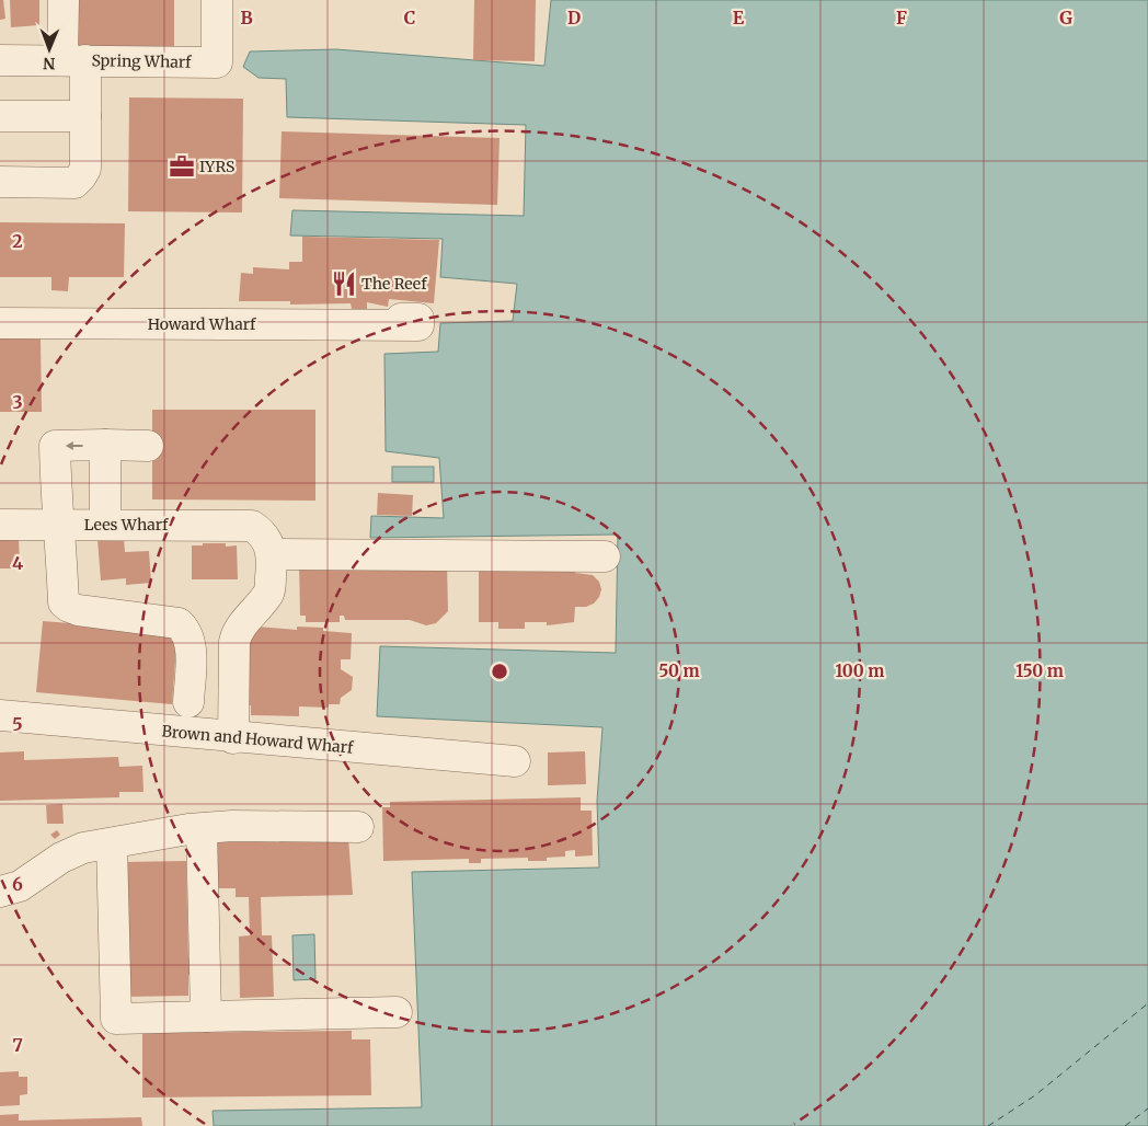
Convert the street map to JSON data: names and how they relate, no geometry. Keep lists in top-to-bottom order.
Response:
{
  "streets": {
    "street": [
      "Spring Wharf",
      "Howard Wharf",
      "Lees Wharf",
      "Brown and Howard Wharf"
    ]
  },
  "places": {
    "office": ["IYRS"],
    "restaurant": ["The Reef"]
  },
  "north": "bottom",
  "grid": {
    "columns": [
      "B",
      "C",
      "D",
      "E",
      "F",
      "G"
    ],
    "rows": [
      "2",
      "3",
      "4",
      "5",
      "6",
      "7"
    ]
  },
  "rings": ["50 m", "100 m", "150 m"]
}
